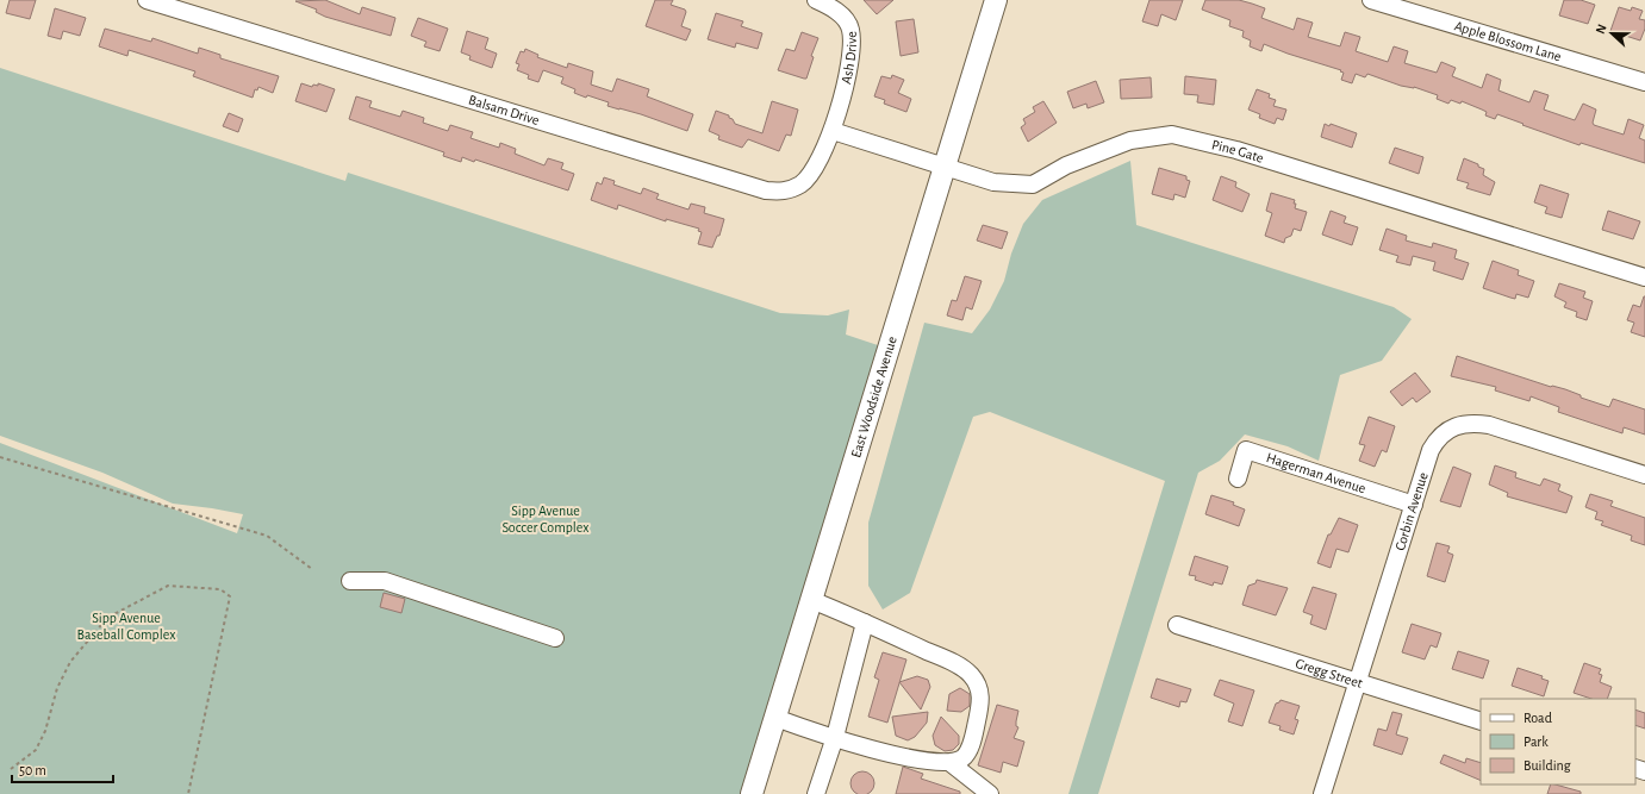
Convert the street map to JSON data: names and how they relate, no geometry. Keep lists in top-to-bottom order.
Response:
{
  "streets": {
    "main road": ["East Woodside Avenue"],
    "street": [
      "Apple Blossom Lane",
      "Ash Drive",
      "Balsam Drive",
      "Pine Gate",
      "Hagerman Avenue",
      "Corbin Avenue",
      "Gregg Street"
    ]
  },
  "crossings": [
    ["Ash Drive", "Balsam Drive"],
    ["Ash Drive", "Pine Gate"],
    ["Balsam Drive", "Pine Gate"],
    ["Pine Gate", "East Woodside Avenue"],
    ["Hagerman Avenue", "Corbin Avenue"],
    ["Corbin Avenue", "Gregg Street"]
  ],
  "parks": ["Sipp Avenue Soccer Complex", "Sipp Avenue Baseball Complex"],
  "legend": ["Road", "Park", "Building"],
  "scale_bar": "50 m",
  "north": "left"
}
